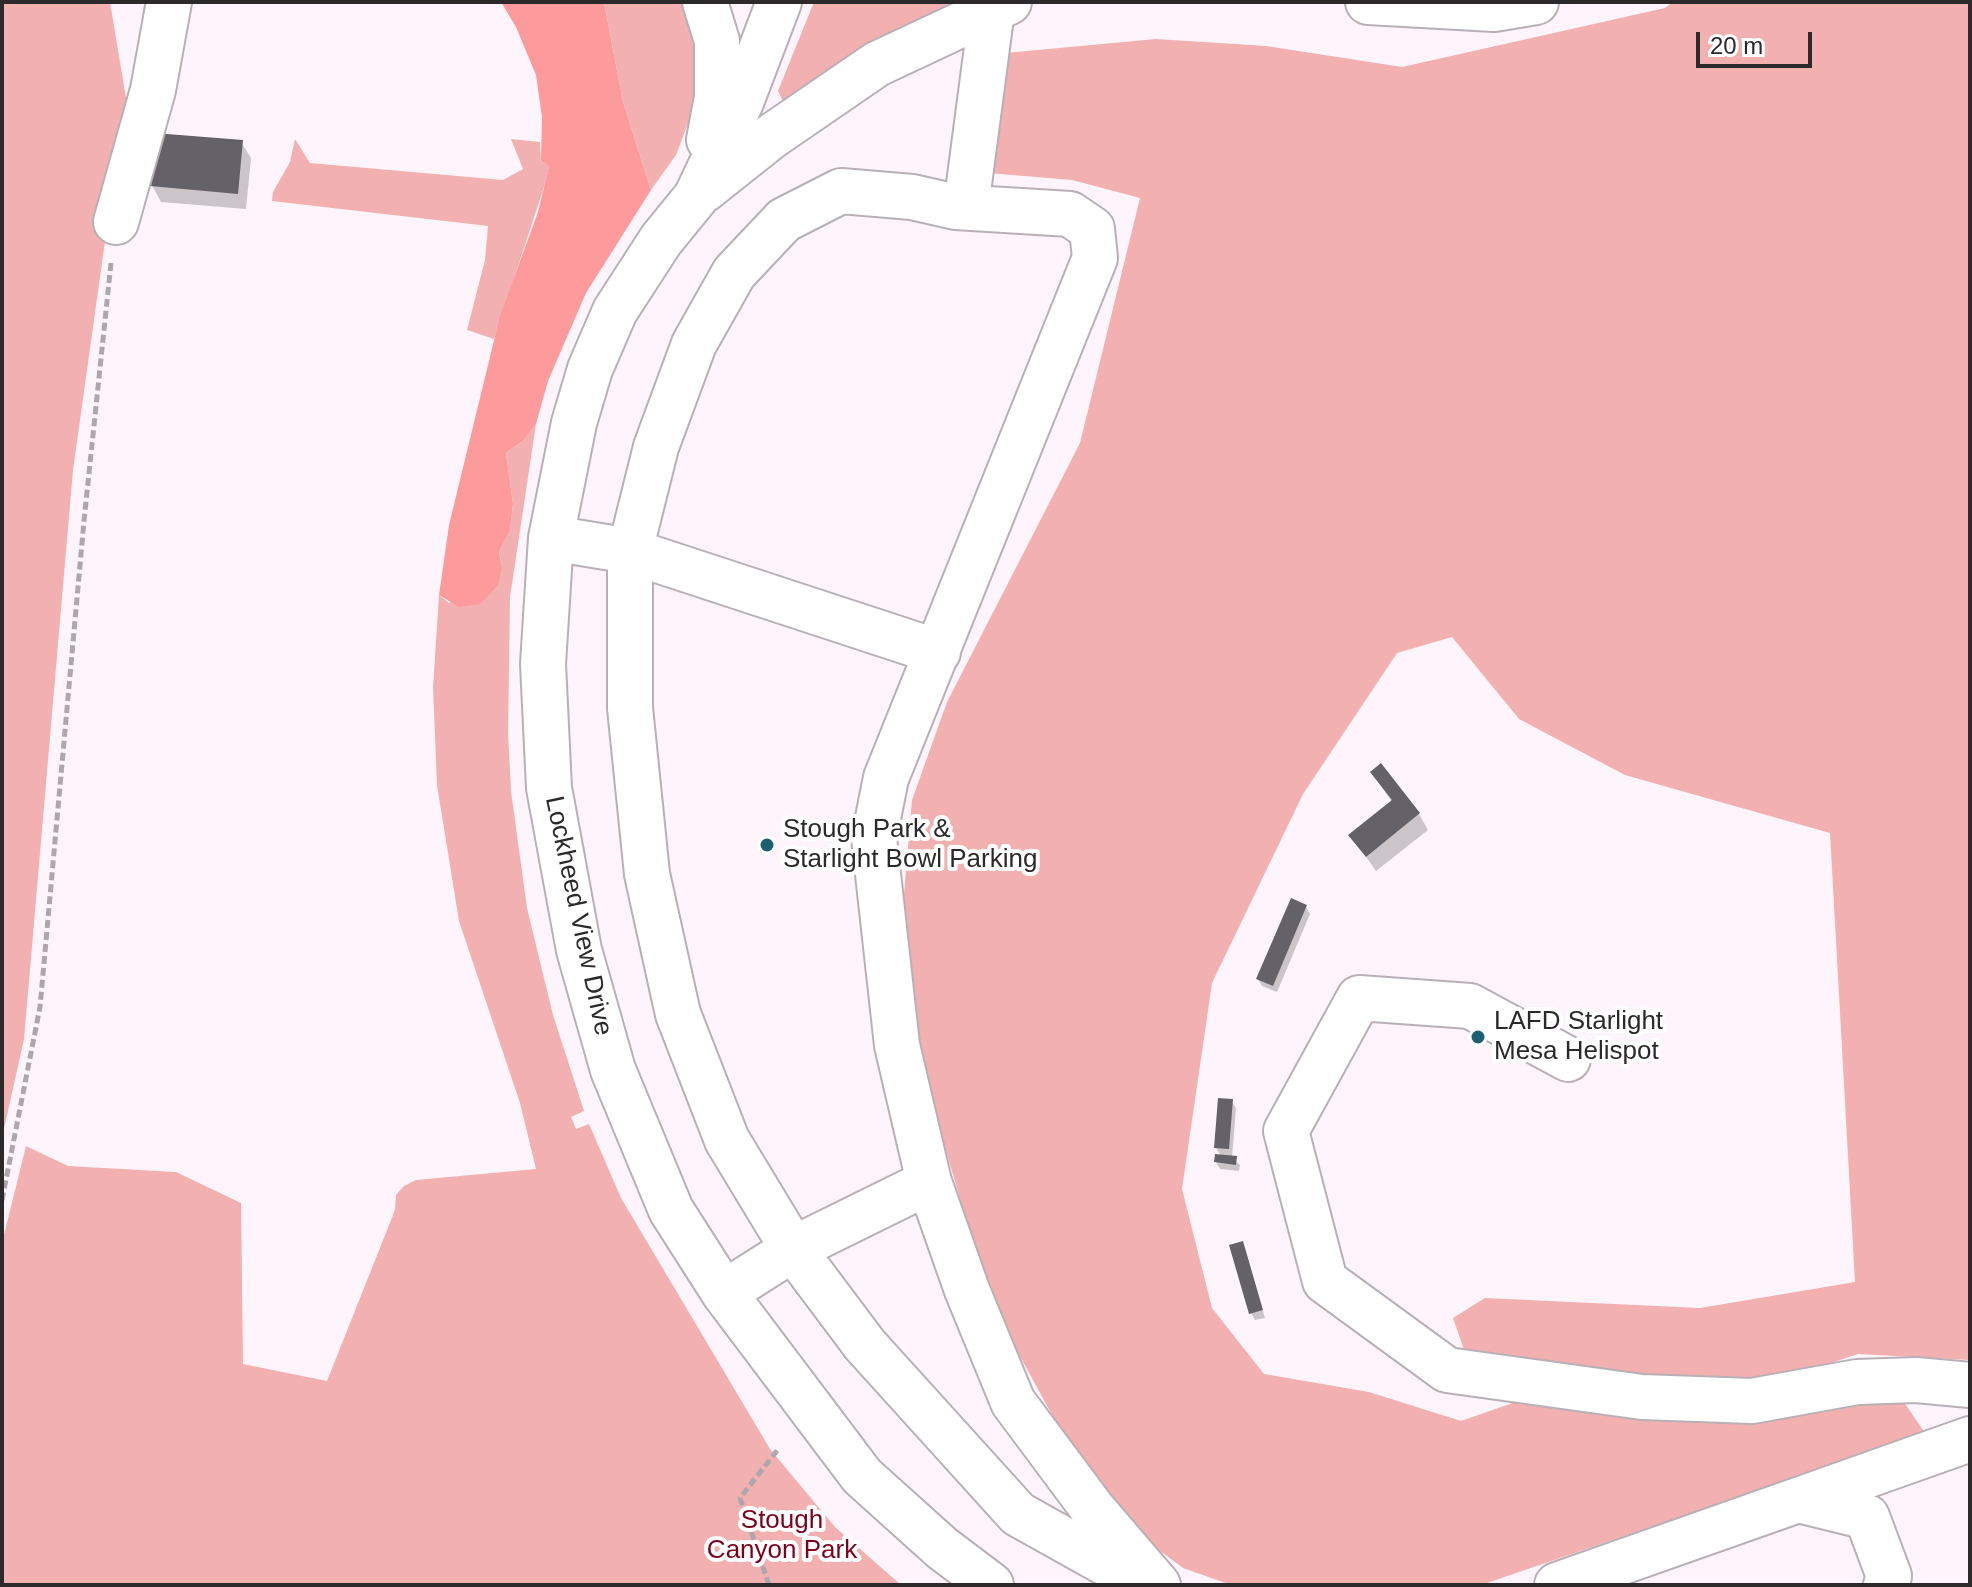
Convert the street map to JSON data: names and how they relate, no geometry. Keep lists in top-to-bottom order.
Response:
{
  "streets": {
    "street": ["Lockheed View Drive"]
  },
  "parks": ["Stough Canyon Park"],
  "places": ["Stough Park & Starlight Bowl Parking", "LAFD Starlight Mesa Helispot"],
  "scale_bar": "20 m"
}
